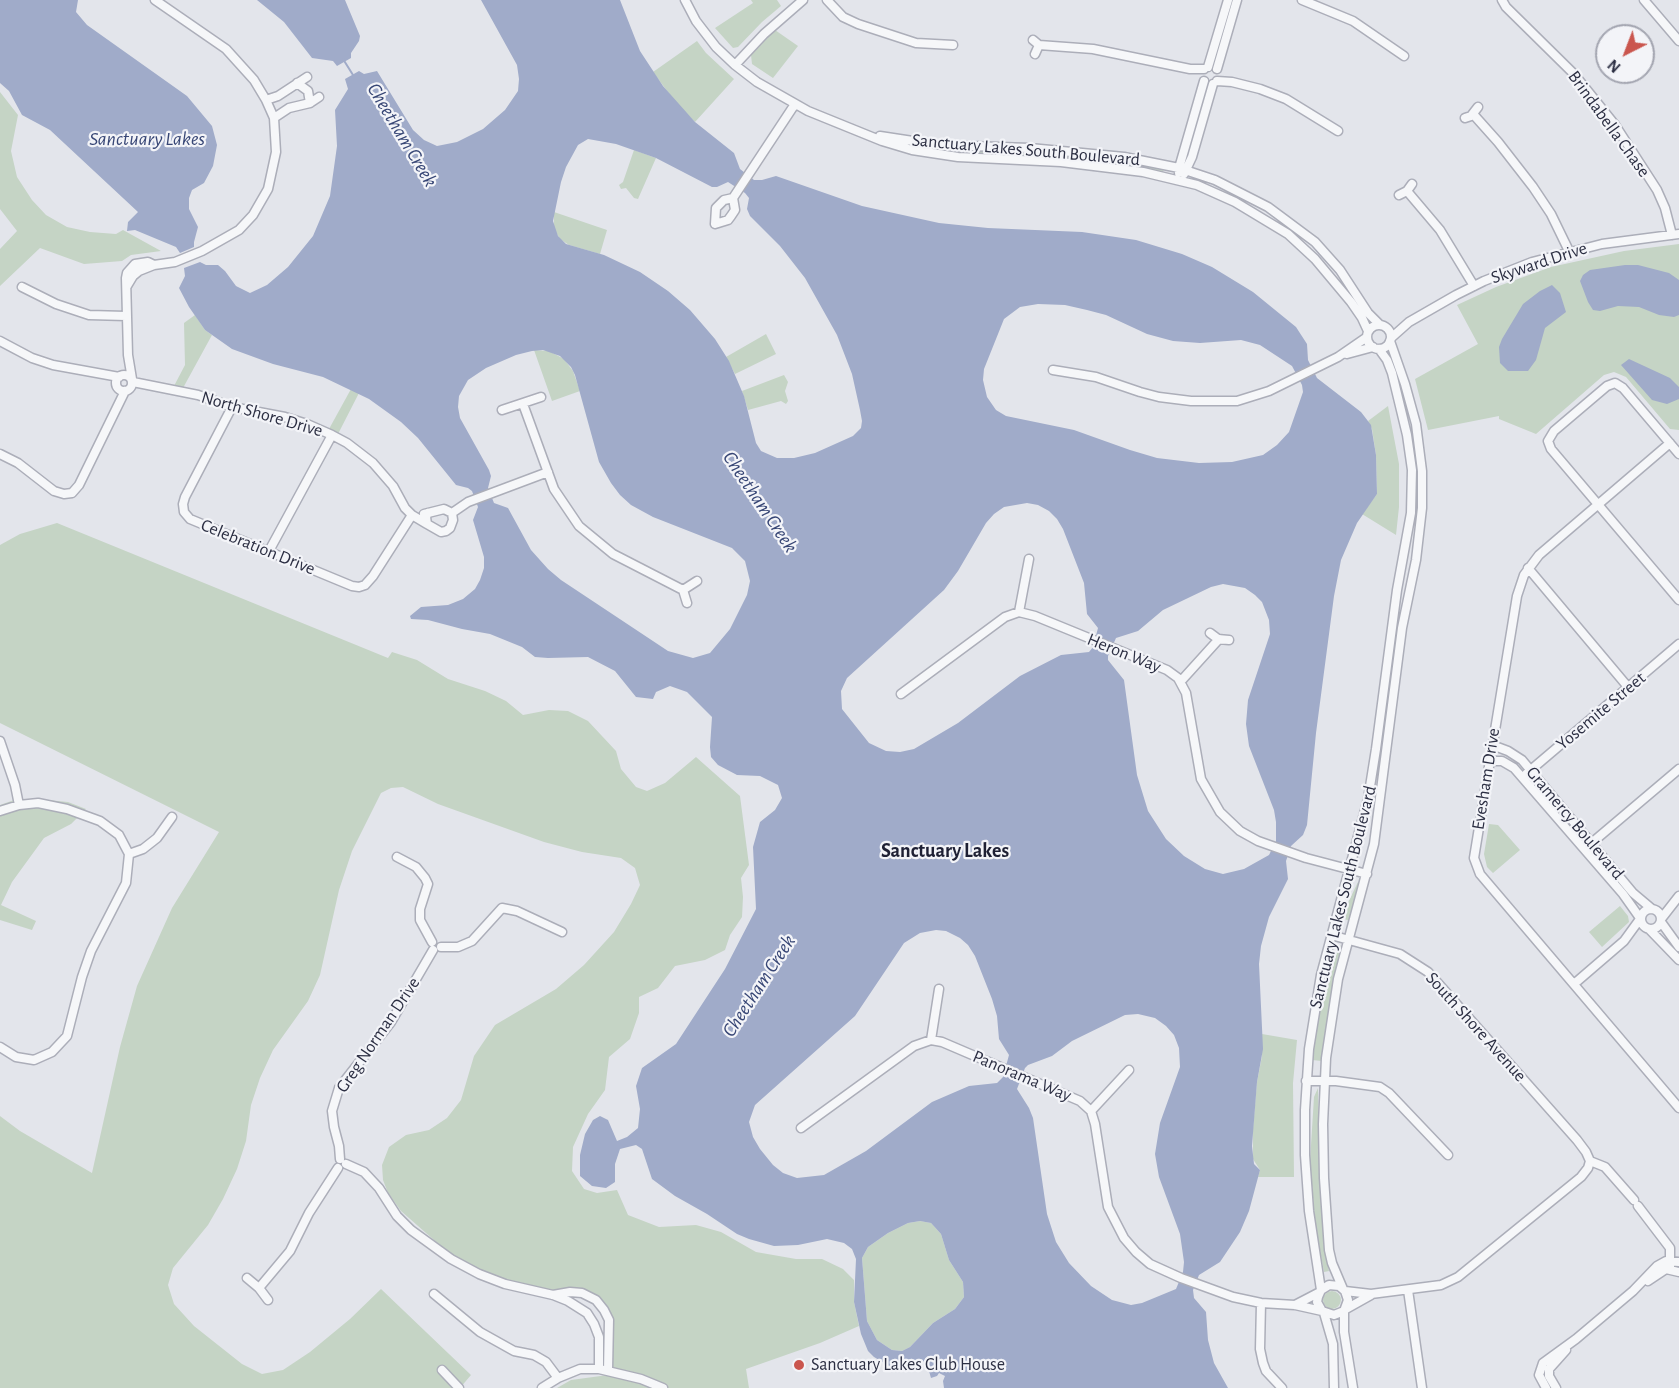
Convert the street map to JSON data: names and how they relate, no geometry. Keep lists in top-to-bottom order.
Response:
{
  "streets": {
    "street": [
      "Brindabella Chase",
      "Sanctuary Lakes South Boulevard",
      "Skyward Drive",
      "North Shore Drive",
      "Celebration Drive",
      "Heron Way",
      "Yosemite Street",
      "Evesham Drive",
      "Gramercy Boulevard",
      "South Shore Avenue",
      "Greg Norman Drive",
      "Panorama Way"
    ]
  },
  "crossings": [
    ["Brindabella Chase", "Skyward Drive"],
    ["Sanctuary Lakes South Boulevard", "Skyward Drive"],
    ["Sanctuary Lakes South Boulevard", "Heron Way"],
    ["Sanctuary Lakes South Boulevard", "South Shore Avenue"],
    ["Sanctuary Lakes South Boulevard", "Panorama Way"],
    ["North Shore Drive", "Celebration Drive"],
    ["Yosemite Street", "Gramercy Boulevard"],
    ["Evesham Drive", "Gramercy Boulevard"]
  ],
  "districts": ["Sanctuary Lakes"],
  "water": ["Cheetham Creek", "Sanctuary Lakes"],
  "places": ["Sanctuary Lakes Club House"],
  "north": "bottom left"
}
